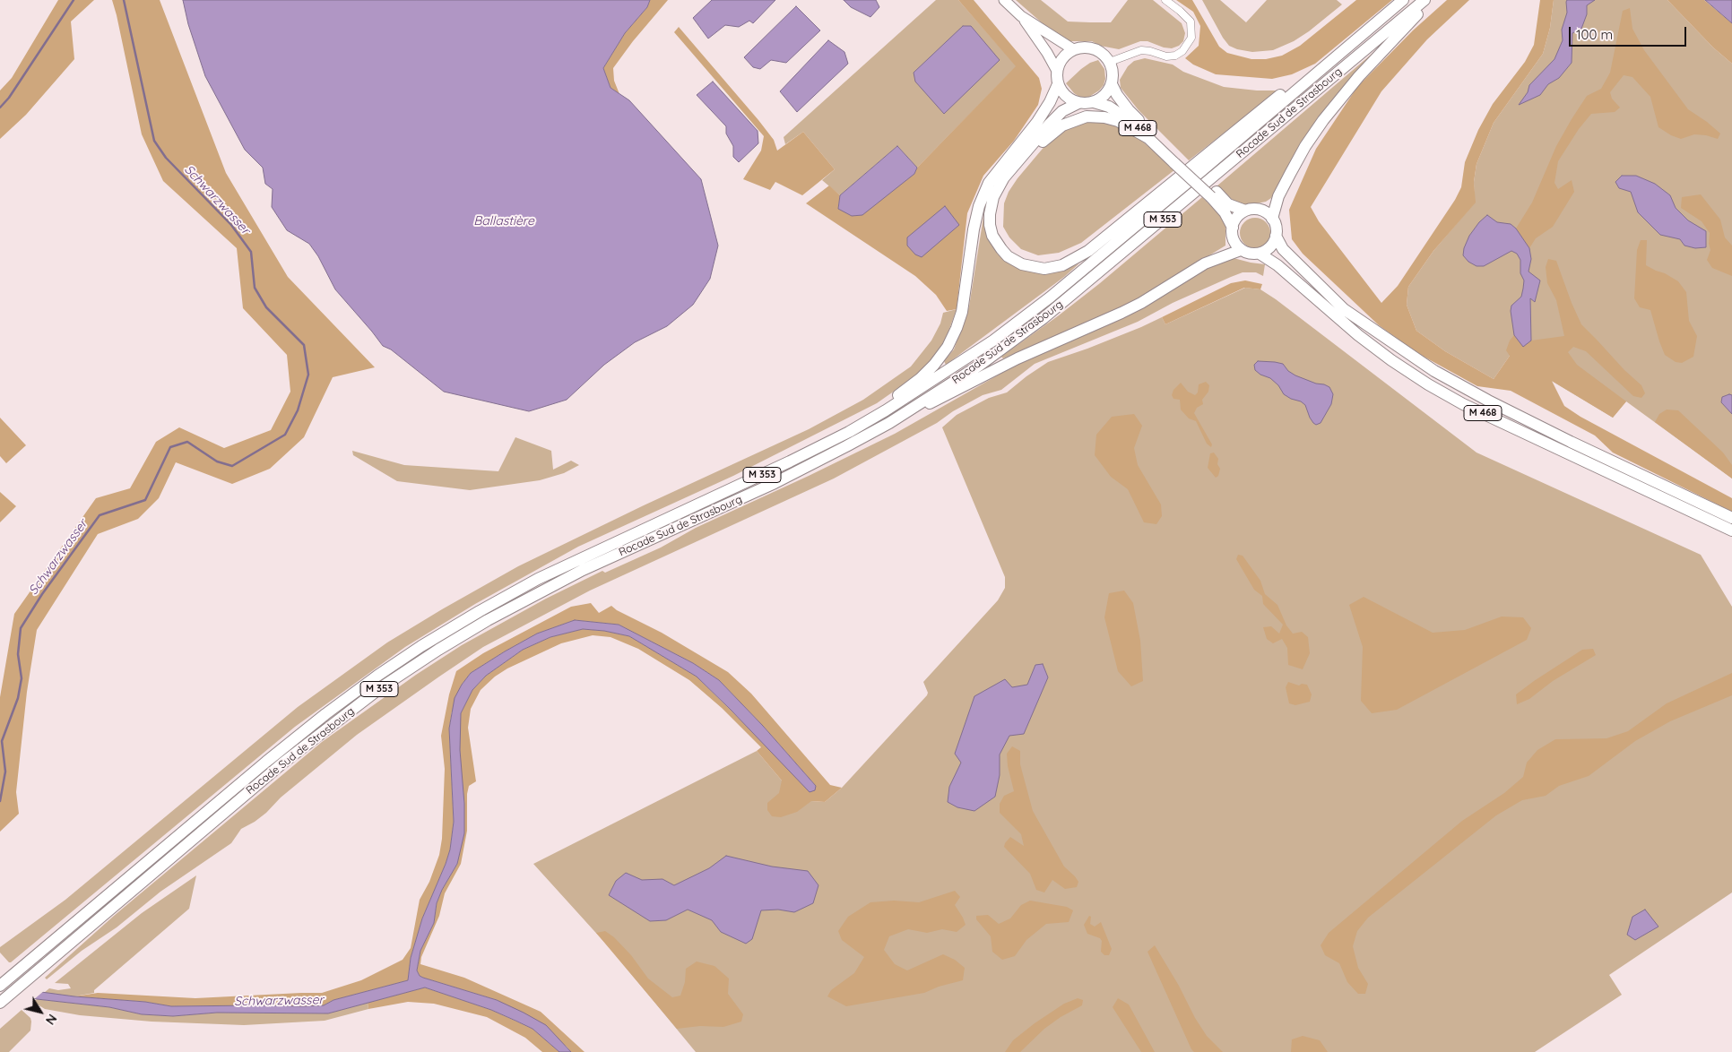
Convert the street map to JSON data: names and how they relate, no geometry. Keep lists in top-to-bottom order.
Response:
{
  "streets": {
    "main road": ["Rocade Sud de Strasbourg", "M 468", "M 353"]
  },
  "water": ["Schwarzwasser", "Ballastière"],
  "scale_bar": "100 m",
  "north": "bottom right"
}
